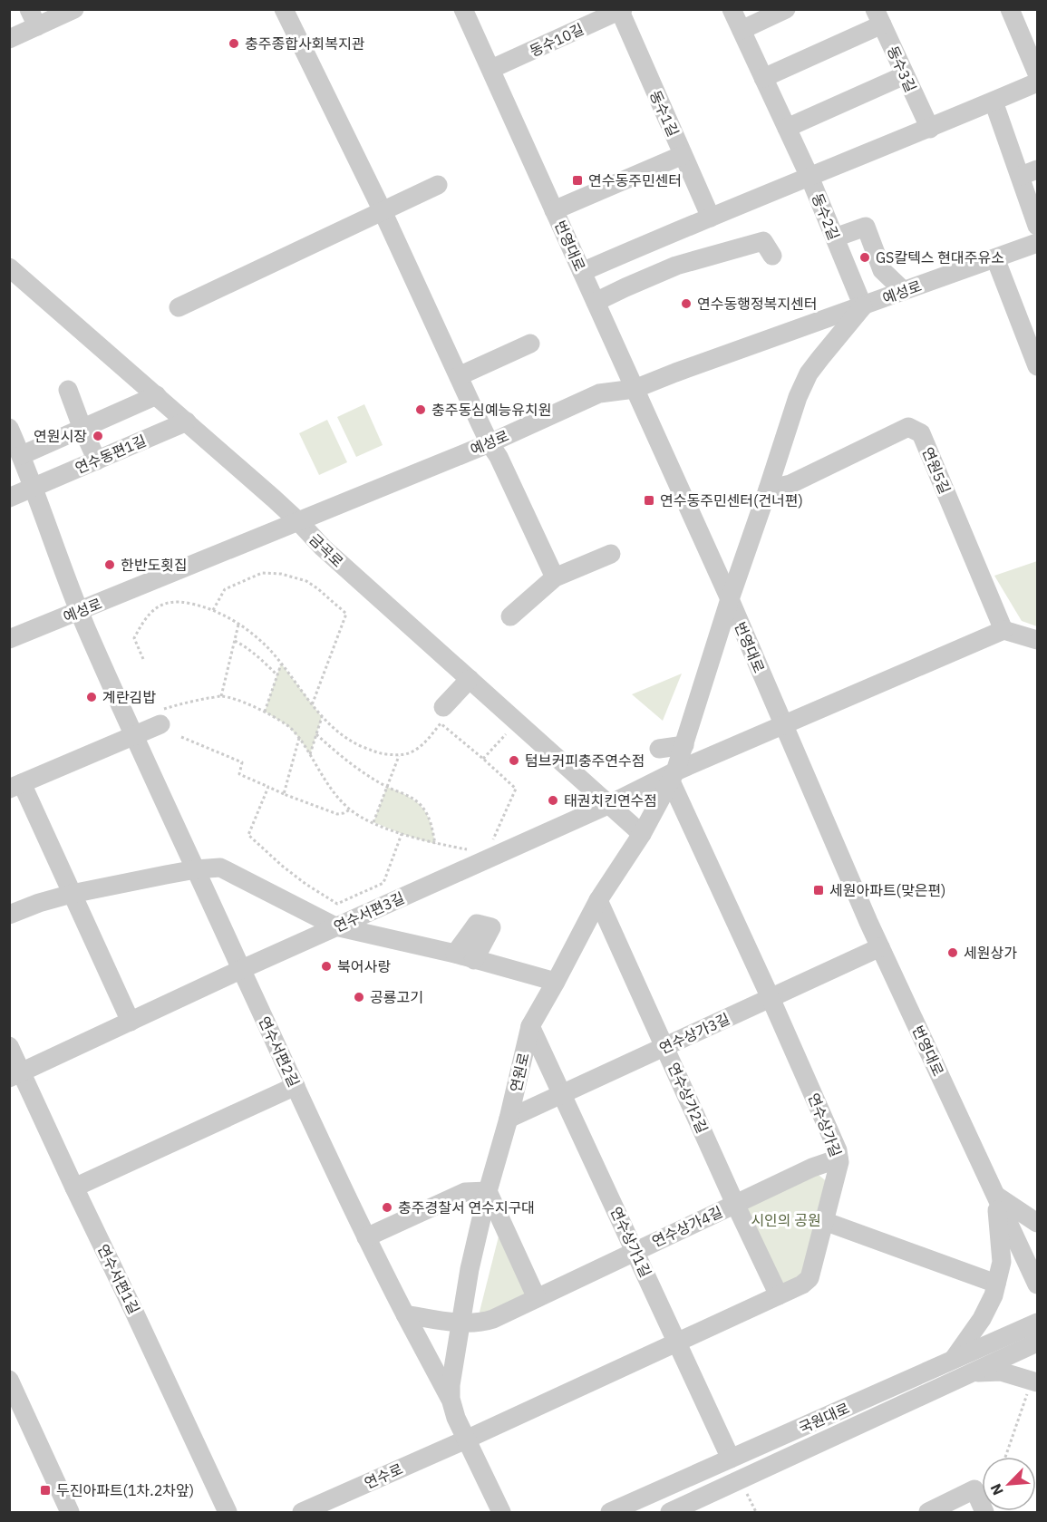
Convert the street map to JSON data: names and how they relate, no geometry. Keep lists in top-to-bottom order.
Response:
{
  "streets": {
    "street": [
      "동수10길",
      "동수3길",
      "동수1길",
      "동수2길",
      "번영대로",
      "예성로",
      "연수동편1길",
      "연원5길",
      "금곡로",
      "연수서편3길",
      "연수상가3길",
      "연수서편2길",
      "연원로",
      "연수상가2길",
      "연수상가길",
      "연수상가4길",
      "연수상가1길",
      "연수서편1길",
      "국원대로",
      "연수로"
    ]
  },
  "crossings": [
    ["동수10길", "동수1길"],
    ["동수10길", "번영대로"],
    ["동수2길", "예성로"],
    ["번영대로", "예성로"],
    ["번영대로", "연수상가3길"],
    ["번영대로", "연원로"],
    ["예성로", "금곡로"],
    ["예성로", "연수서편2길"],
    ["연수동편1길", "금곡로"],
    ["금곡로", "연수서편3길"],
    ["금곡로", "연원로"],
    ["연수서편3길", "연수서편2길"],
    ["연수서편3길", "연원로"],
    ["연수서편3길", "연수상가길"],
    ["연수서편3길", "연수서편1길"],
    ["연수상가3길", "연원로"],
    ["연수상가3길", "연수상가2길"],
    ["연수상가3길", "연수상가길"],
    ["연수상가3길", "연수상가1길"],
    ["연수서편2길", "연원로"],
    ["연원로", "연수상가2길"],
    ["연원로", "연수상가길"],
    ["연원로", "연수상가4길"],
    ["연원로", "연수상가1길"],
    ["연원로", "연수로"],
    ["연수상가2길", "연수상가길"],
    ["연수상가2길", "연수상가4길"],
    ["연수상가길", "연수상가4길"],
    ["연수상가길", "연수상가1길"],
    ["연수상가길", "연수로"],
    ["연수상가4길", "연수상가1길"],
    ["연수상가1길", "국원대로"]
  ],
  "parks": ["시인의 공원"],
  "places": {
    "other": [
      "충주종합사회복지관",
      "GS칼텍스 현대주유소",
      "연수동행정복지센터",
      "충주동심예능유치원",
      "연원시장",
      "한반도횟집",
      "계란김밥",
      "텀브커피충주연수점",
      "태권치킨연수점",
      "세원상가",
      "북어사랑",
      "공룡고기",
      "충주경찰서 연수지구대"
    ],
    "transit": [
      "연수동주민센터",
      "연수동주민센터(건너편)",
      "세원아파트(맞은편)",
      "두진아파트(1차.2차앞)"
    ]
  },
  "north": "bottom left"
}
